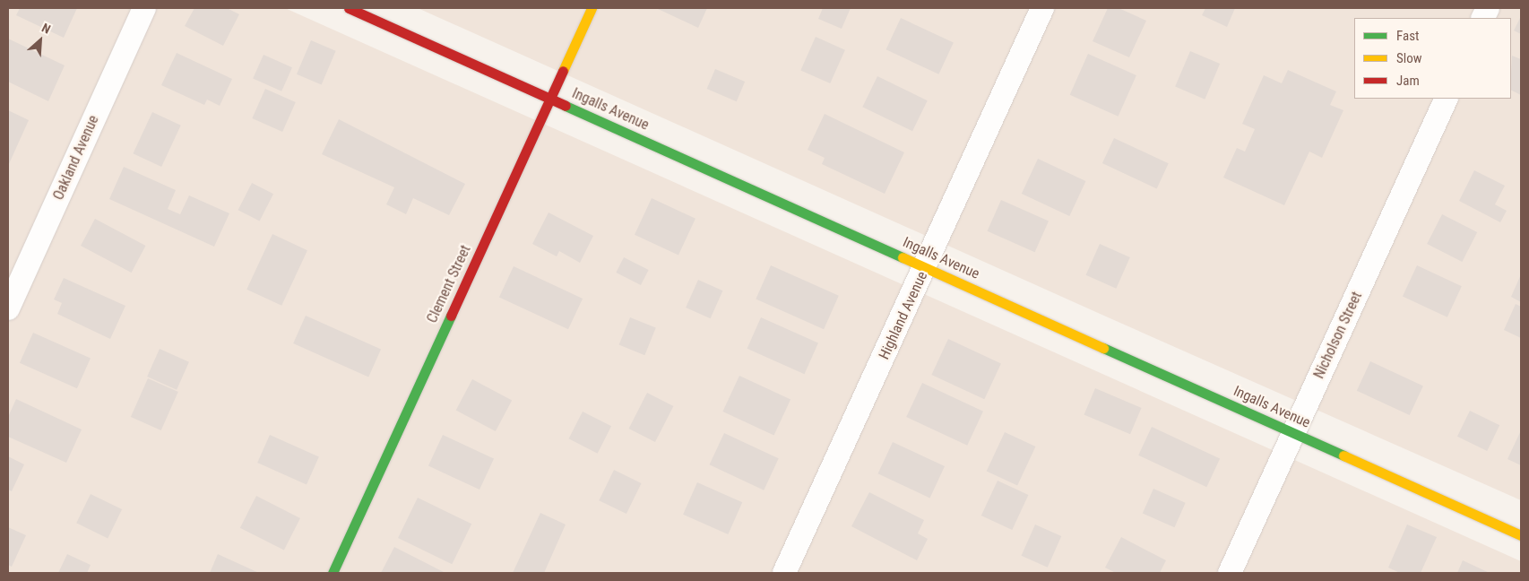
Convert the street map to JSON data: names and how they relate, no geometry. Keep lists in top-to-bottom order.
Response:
{
  "streets": {
    "street": [
      "Ingalls Avenue",
      "Oakland Avenue",
      "Clement Street",
      "Highland Avenue",
      "Nicholson Street"
    ]
  },
  "crossings": [
    ["Ingalls Avenue", "Clement Street"],
    ["Ingalls Avenue", "Highland Avenue"],
    ["Ingalls Avenue", "Nicholson Street"]
  ],
  "legend": ["Fast", "Slow", "Jam"],
  "north": "top right"
}
